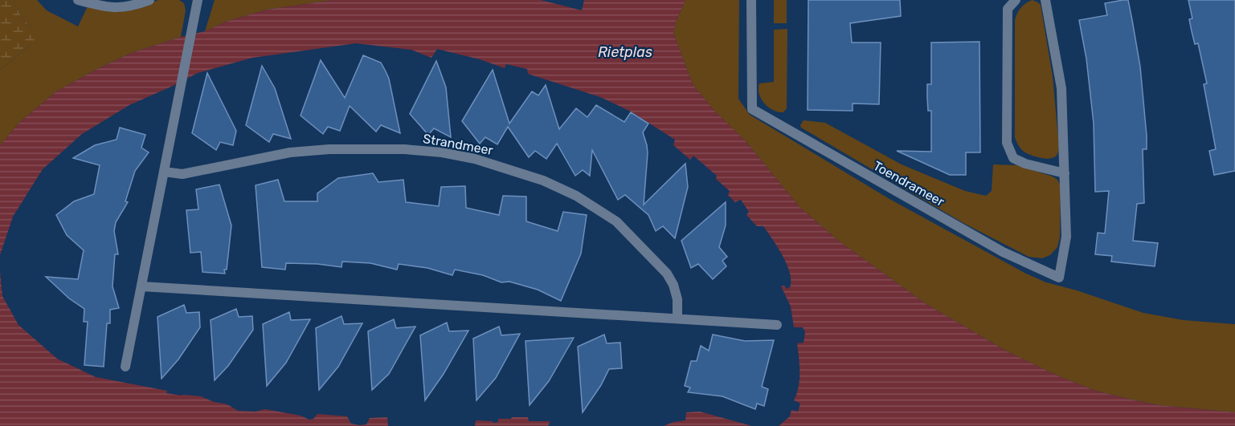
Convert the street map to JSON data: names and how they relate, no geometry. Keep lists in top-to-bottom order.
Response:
{
  "streets": {
    "street": ["Strandmeer", "Toendrameer"]
  },
  "water": ["Rietplas"]
}
